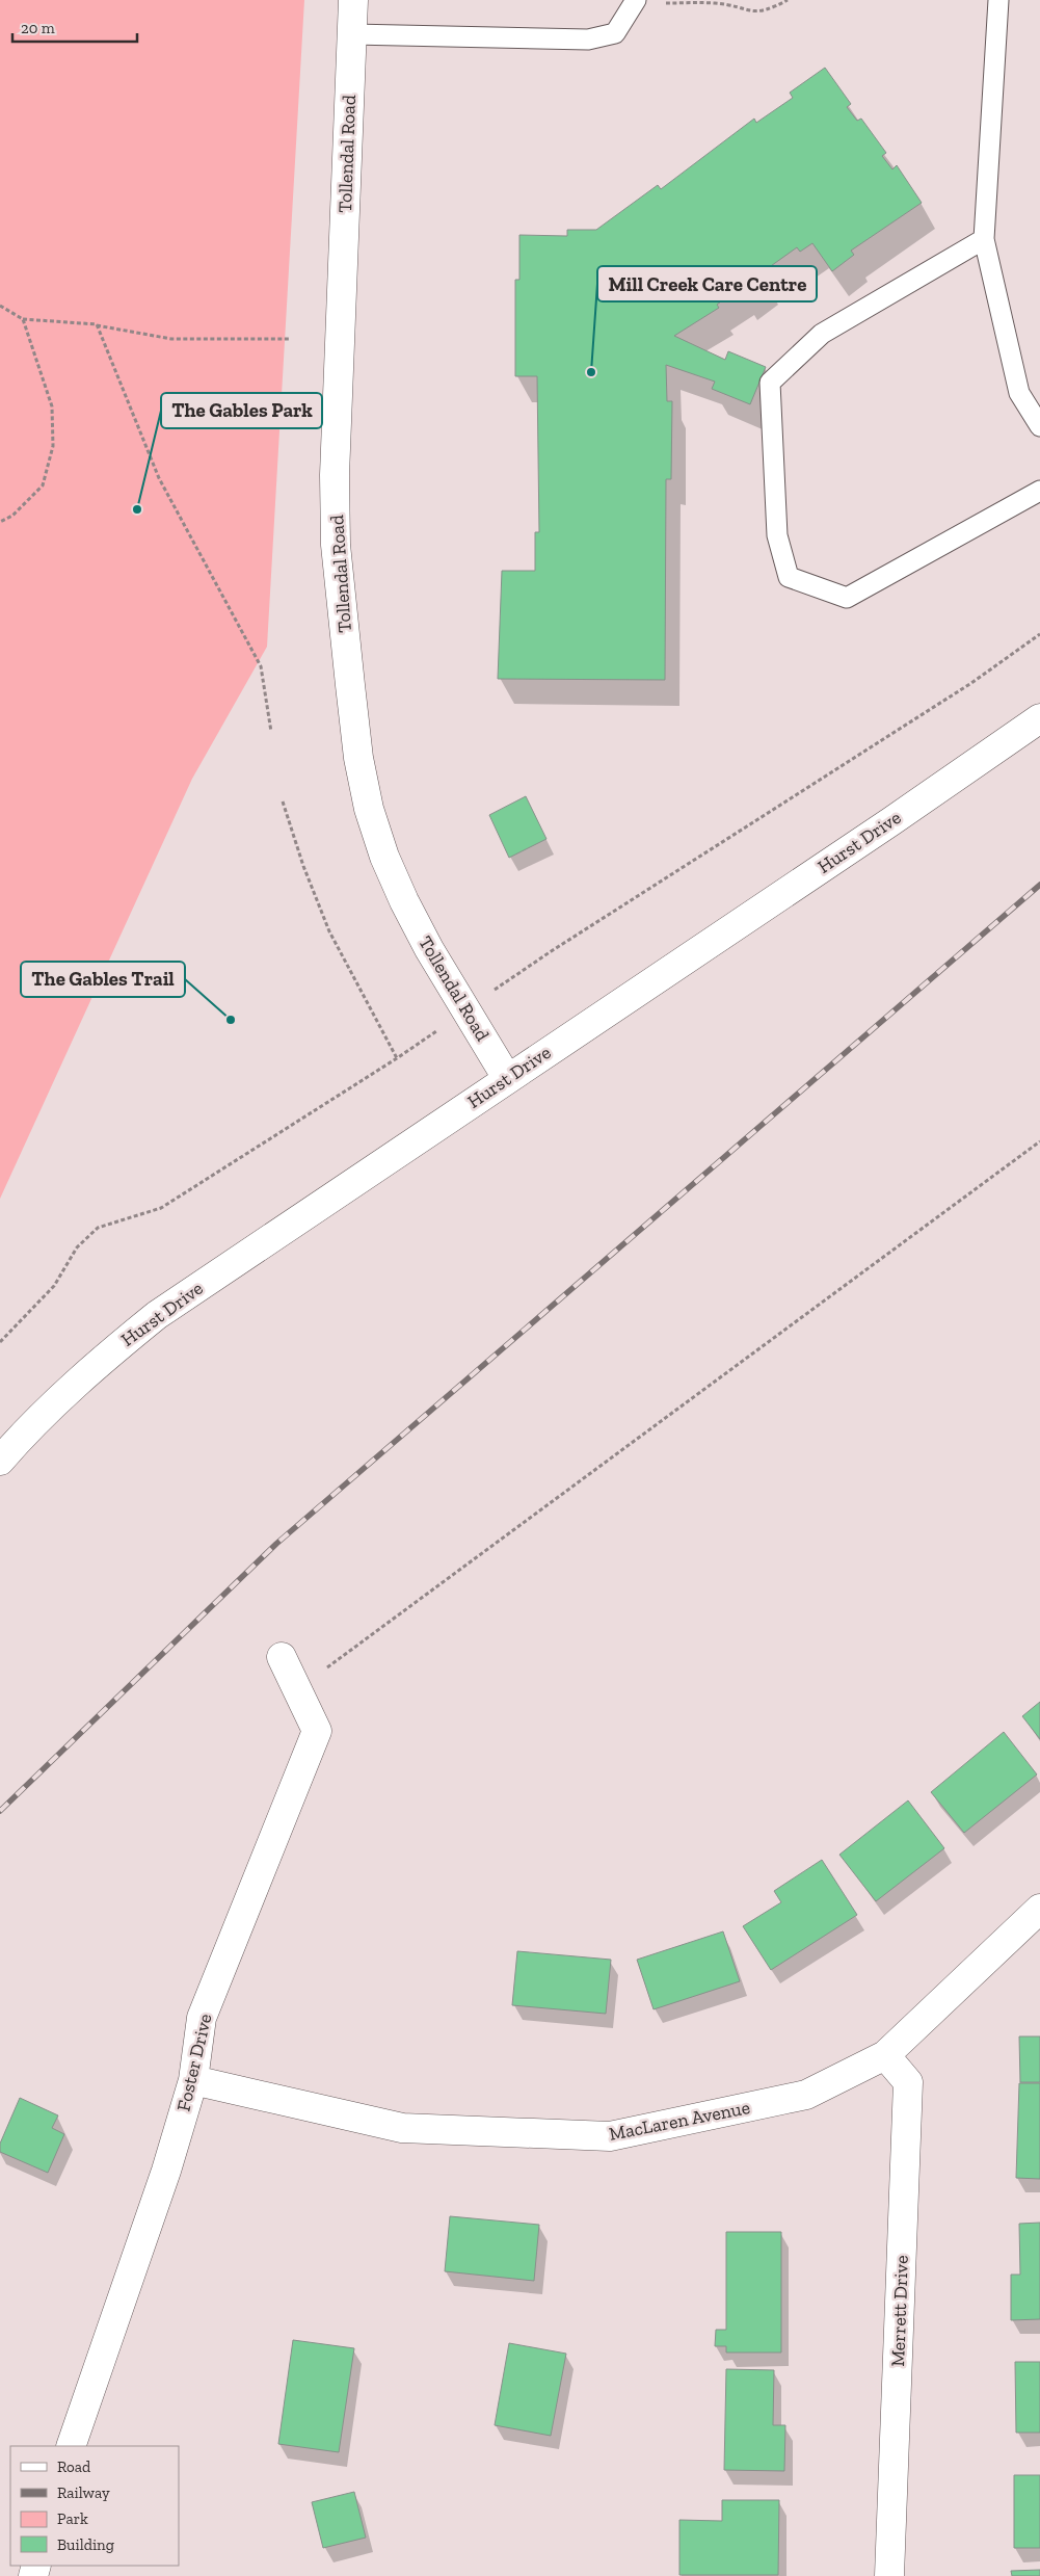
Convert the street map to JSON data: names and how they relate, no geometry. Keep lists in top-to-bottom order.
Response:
{
  "streets": {
    "street": [
      "Tollendal Road",
      "Hurst Drive",
      "Foster Drive",
      "MacLaren Avenue",
      "Merrett Drive"
    ]
  },
  "crossings": [
    ["Tollendal Road", "Hurst Drive"],
    ["Foster Drive", "MacLaren Avenue"],
    ["MacLaren Avenue", "Merrett Drive"]
  ],
  "places": ["Mill Creek Care Centre", "The Gables Park", "The Gables Trail"],
  "legend": [
    "Road",
    "Railway",
    "Park",
    "Building"
  ],
  "scale_bar": "20 m"
}
